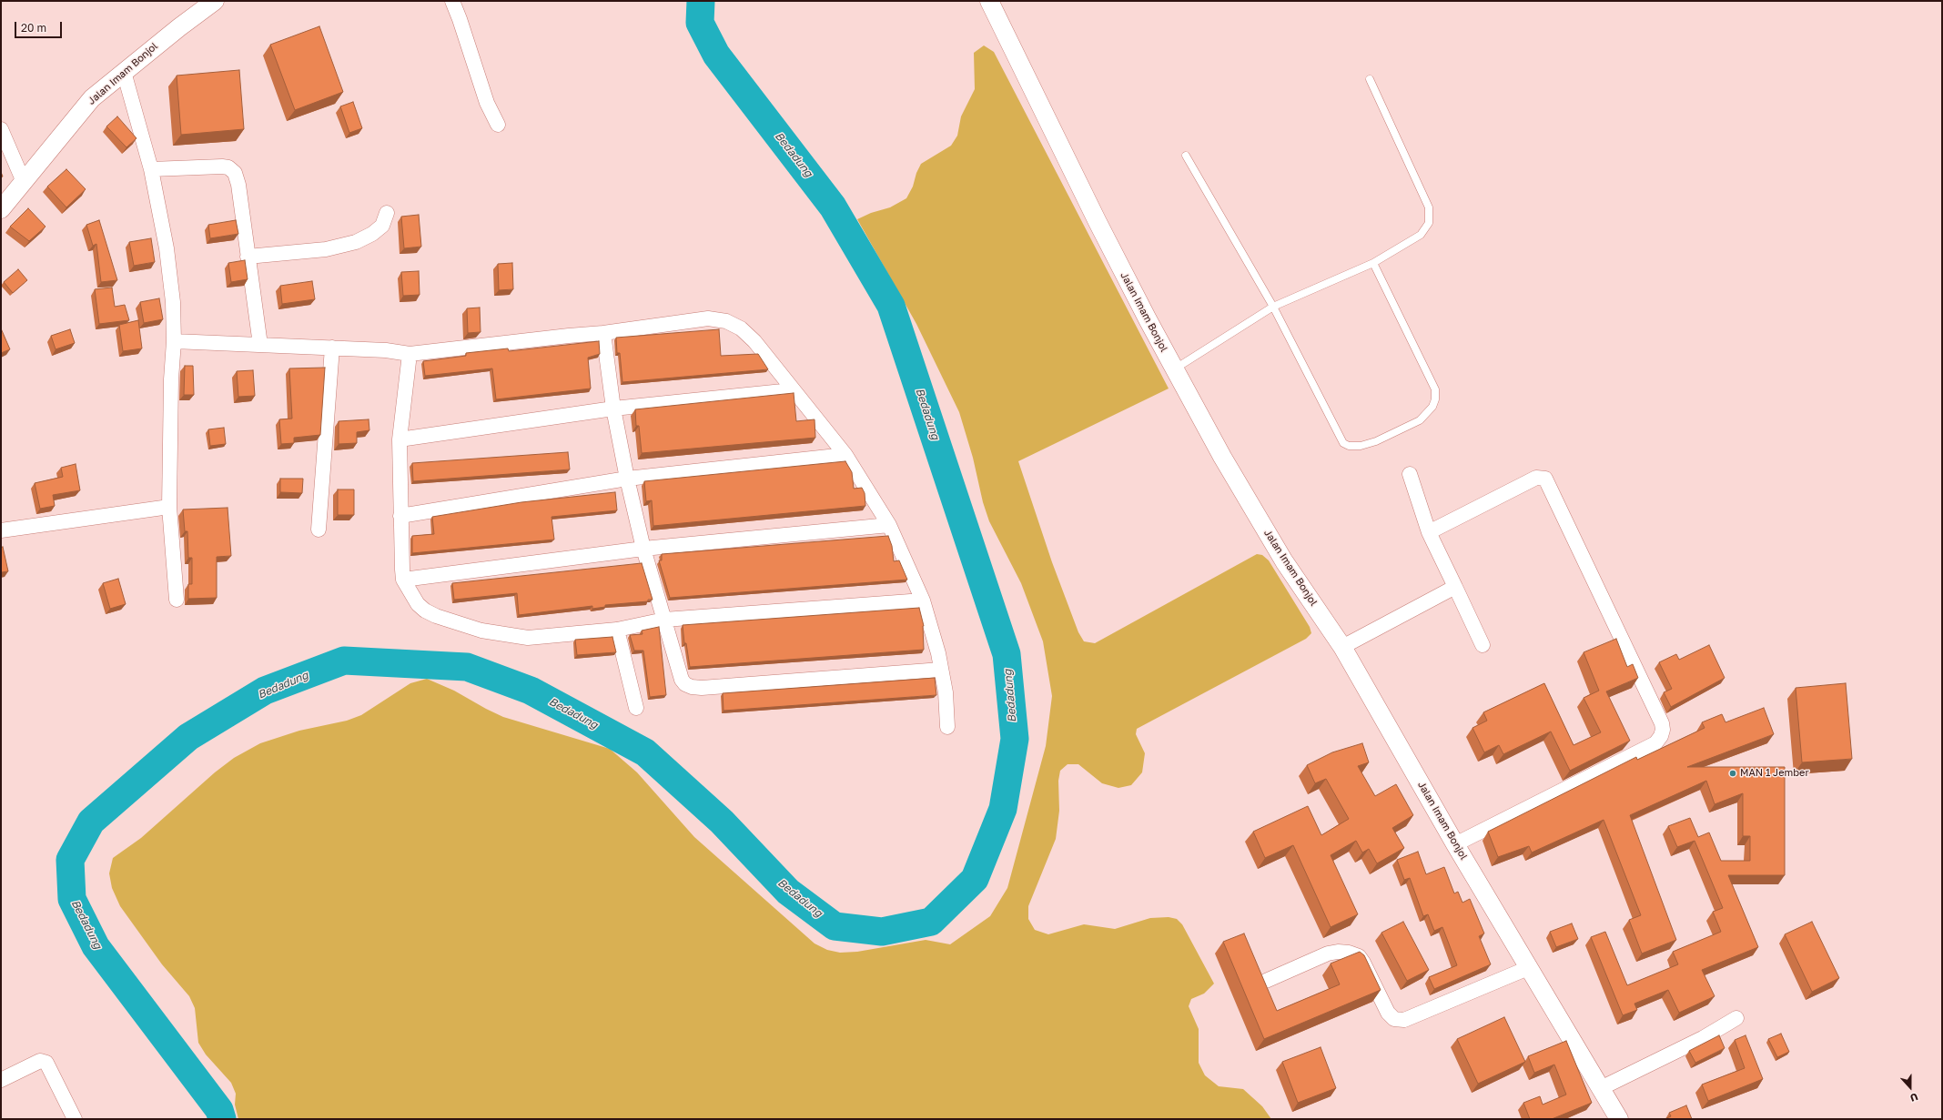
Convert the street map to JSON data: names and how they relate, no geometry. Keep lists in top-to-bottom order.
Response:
{
  "streets": {
    "street": ["Jalan Imam Bonjol"]
  },
  "water": ["Bedadung"],
  "places": ["MAN 1 Jember"],
  "scale_bar": "20 m",
  "north": "bottom"
}
